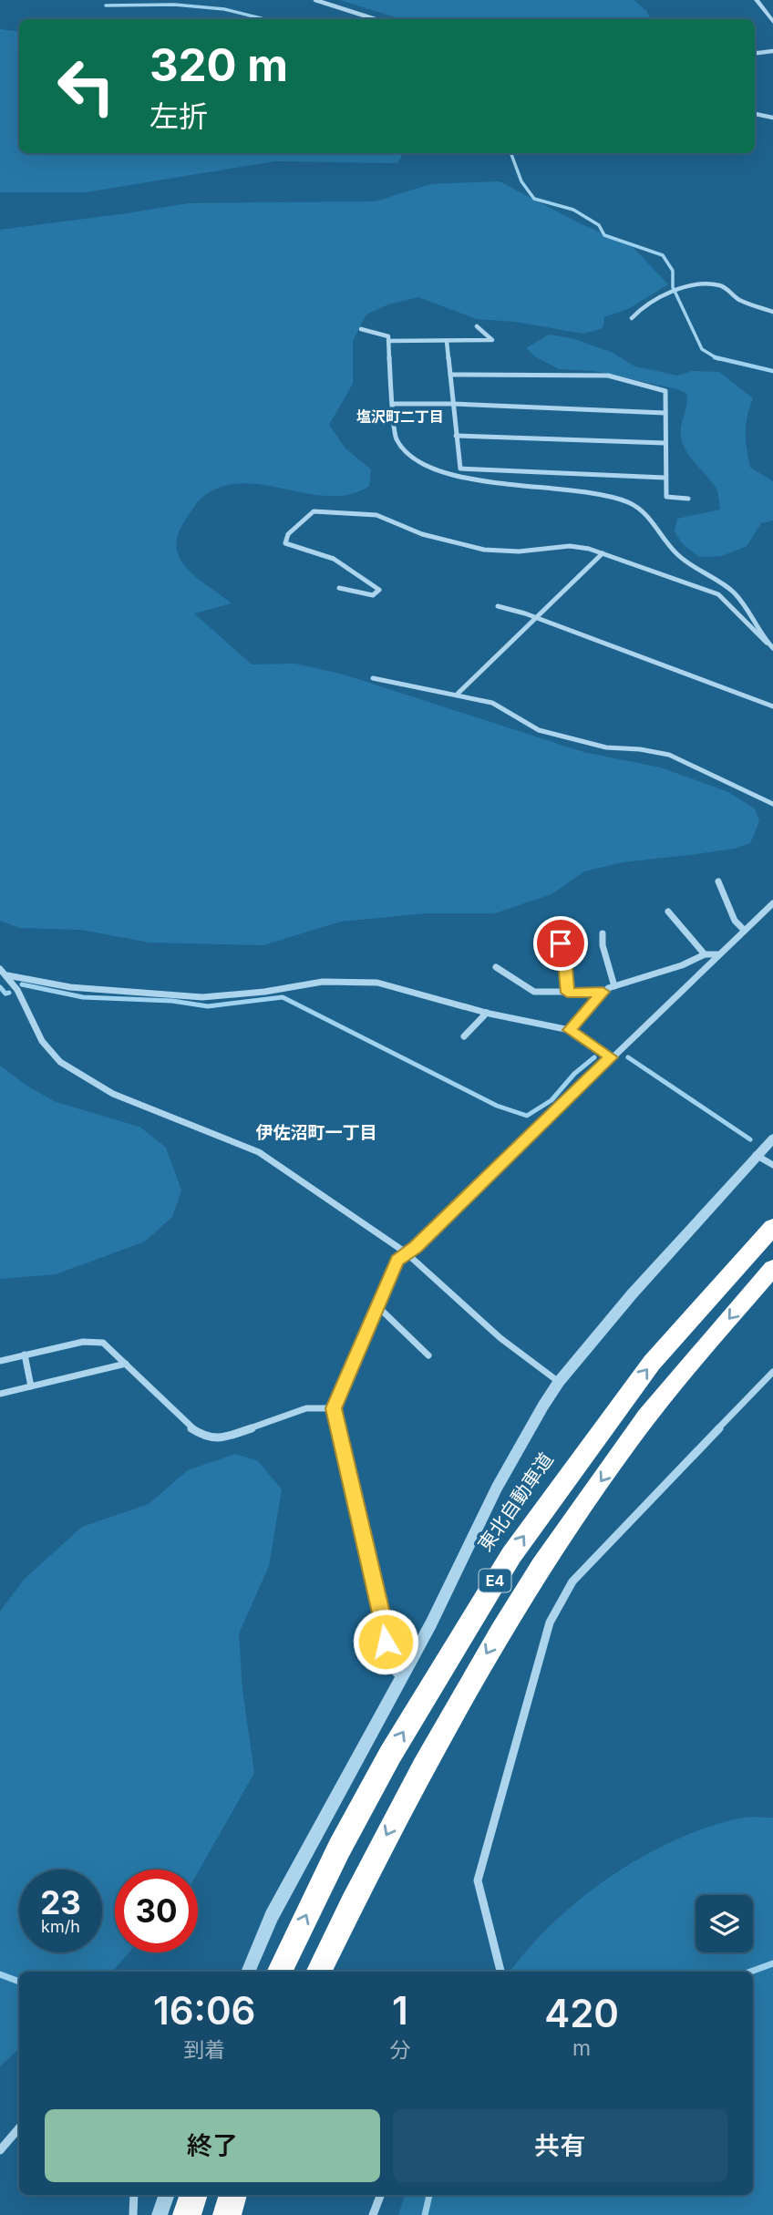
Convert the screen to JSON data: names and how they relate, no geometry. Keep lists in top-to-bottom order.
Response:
{
  "streets": {
    "highway": ["東北自動車道", "E4"]
  },
  "districts": ["塩沢町二丁目", "伊佐沼町一丁目"],
  "page": {
    "turn": ["320 m", "左折"],
    "speed": "23 km/h",
    "limit": "30",
    "eta": [
      "16:06",
      "到着",
      "1",
      "分",
      "420",
      "m"
    ],
    "buttons": ["終了", "共有"]
  }
}
